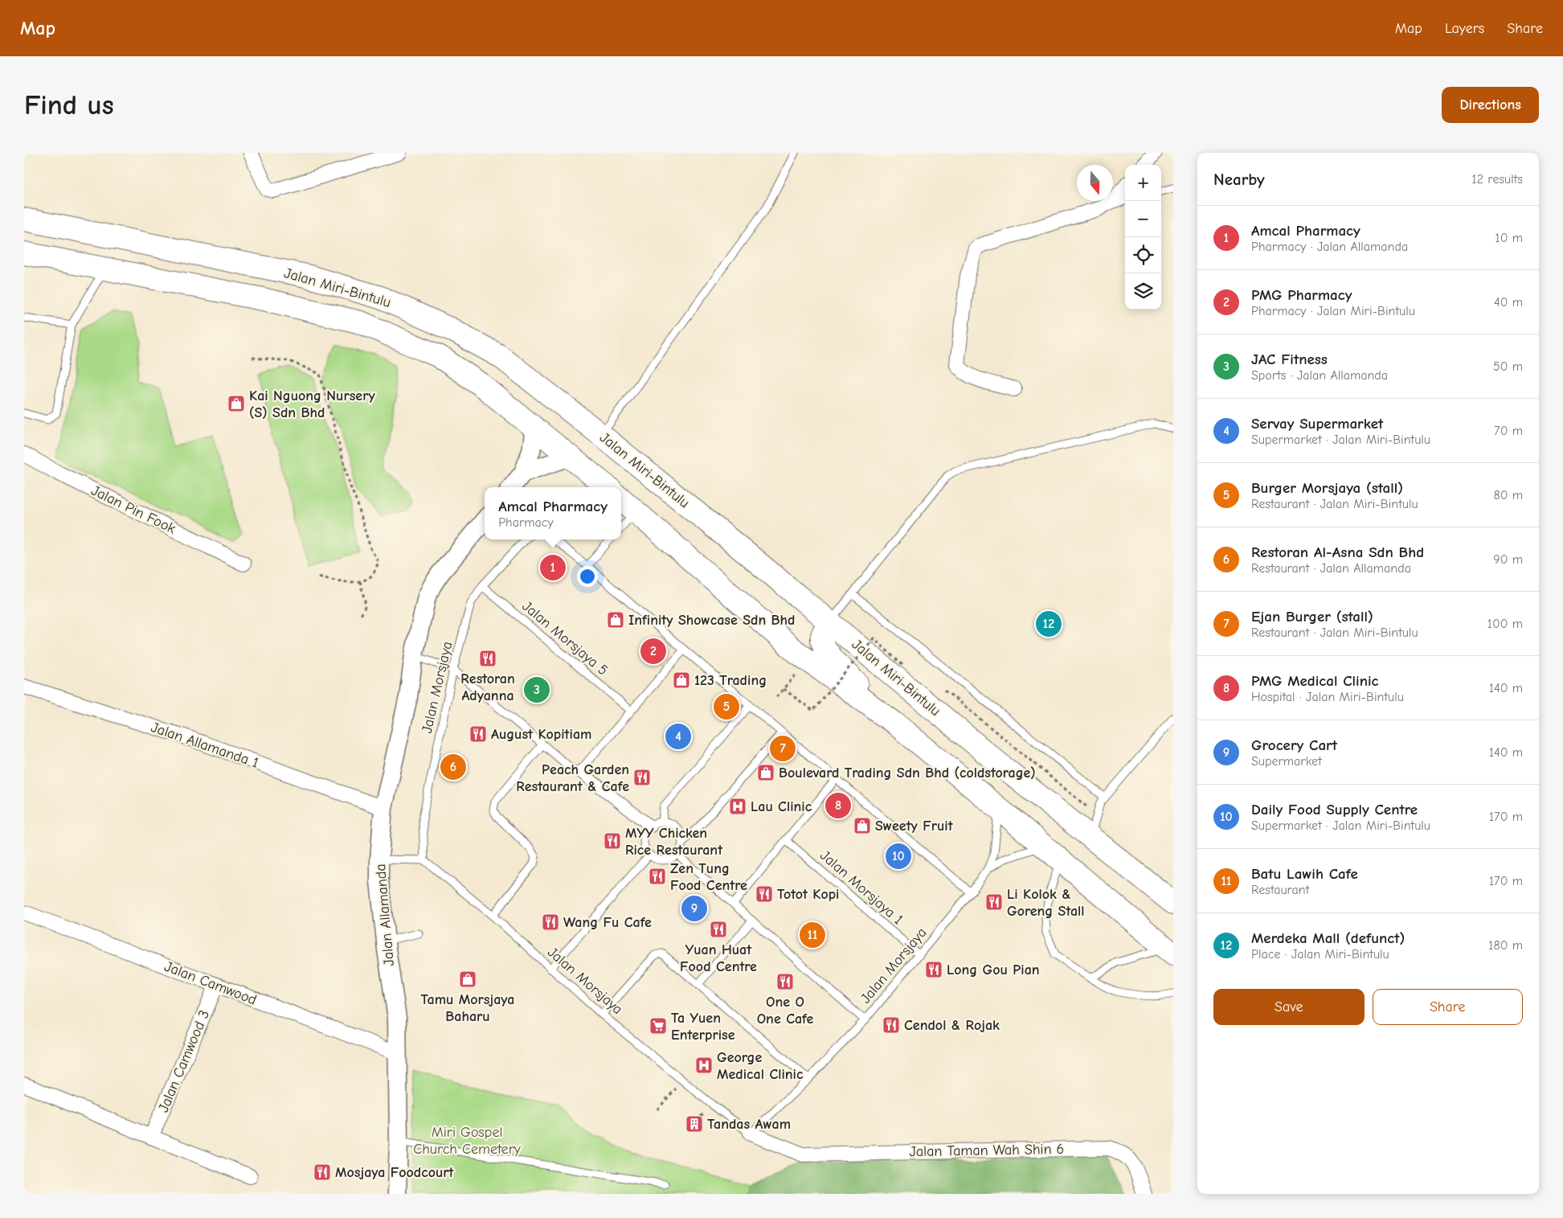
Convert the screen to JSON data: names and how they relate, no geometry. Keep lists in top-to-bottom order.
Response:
{
  "streets": {
    "highway": ["Jalan Miri-Bintulu"],
    "street": [
      "Jalan Pin Fook",
      "Jalan Allamanda 1",
      "Jalan Allamanda",
      "Jalan Camwood",
      "Jalan Camwood 3",
      "Jalan Taman Wah Shin 6"
    ],
    "lane": ["Jalan Morsjaya 5", "Jalan Morsjaya", "Jalan Morsjaya 1"]
  },
  "crossings": [
    ["Jalan Morsjaya 5", "Jalan Morsjaya"],
    ["Jalan Morsjaya", "Jalan Morsjaya 1"],
    ["Jalan Morsjaya", "Jalan Taman Wah Shin 6"],
    ["Jalan Allamanda 1", "Jalan Allamanda"],
    ["Jalan Allamanda", "Jalan Camwood"],
    ["Jalan Camwood", "Jalan Camwood 3"]
  ],
  "parks": ["Miri Gospel Church Cemetery"],
  "places": {
    "shop": [
      "Kai Nguong Nursery (S) Sdn Bhd",
      "Infinity Showcase Sdn Bhd",
      "123 Trading",
      "Boulevard Trading Sdn Bhd (coldstorage)",
      "Sweety Fruit",
      "Tamu Morsjaya Baharu"
    ],
    "restaurant": [
      "Restoran Adyanna",
      "August Kopitiam",
      "Peach Garden Restaurant & Cafe",
      "MYY Chicken Rice Restaurant",
      "Zen Tung Food Centre",
      "Totot Kopi",
      "Li Kolok & Goreng Stall",
      "Wang Fu Cafe",
      "Yuan Huat Food Centre",
      "Long Gou Pian",
      "One O One Cafe",
      "Cendol & Rojak",
      "Mosjaya Foodcourt"
    ],
    "hospital": ["Lau Clinic", "George Medical Clinic"],
    "supermarket": ["Ta Yuen Enterprise"],
    "building": ["Tandas Awam"]
  },
  "north": "bottom",
  "page": {
    "header": "Map",
    "nav": ["Map", "Layers", "Share"],
    "buttons": [
      "Directions",
      ["Save", "Share"]
    ],
    "title": "Find us",
    "heading": ["Nearby", "12 results"],
    "map_buttons": ["+", "−"],
    "list": [
      {
        "mark": "1",
        "name": "Amcal Pharmacy",
        "note": "Pharmacy · Jalan Allamanda",
        "value": "10 m"
      },
      {
        "mark": "2",
        "name": "PMG Pharmacy",
        "note": "Pharmacy · Jalan Miri-Bintulu",
        "value": "40 m"
      },
      {
        "mark": "3",
        "name": "JAC Fitness",
        "note": "Sports · Jalan Allamanda",
        "value": "50 m"
      },
      {
        "mark": "4",
        "name": "Servay Supermarket",
        "note": "Supermarket · Jalan Miri-Bintulu",
        "value": "70 m"
      },
      {
        "mark": "5",
        "name": "Burger Morsjaya (stall)",
        "note": "Restaurant · Jalan Miri-Bintulu",
        "value": "80 m"
      },
      {
        "mark": "6",
        "name": "Restoran Al-Asna Sdn Bhd",
        "note": "Restaurant · Jalan Allamanda",
        "value": "90 m"
      },
      {
        "mark": "7",
        "name": "Ejan Burger (stall)",
        "note": "Restaurant · Jalan Miri-Bintulu",
        "value": "100 m"
      },
      {
        "mark": "8",
        "name": "PMG Medical Clinic",
        "note": "Hospital · Jalan Miri-Bintulu",
        "value": "140 m"
      },
      {
        "mark": "9",
        "name": "Grocery Cart",
        "note": "Supermarket",
        "value": "140 m"
      },
      {
        "mark": "10",
        "name": "Daily Food Supply Centre",
        "note": "Supermarket · Jalan Miri-Bintulu",
        "value": "170 m"
      },
      {
        "mark": "11",
        "name": "Batu Lawih Cafe",
        "note": "Restaurant",
        "value": "170 m"
      },
      {
        "mark": "12",
        "name": "Merdeka Mall (defunct)",
        "note": "Place · Jalan Miri-Bintulu",
        "value": "180 m"
      }
    ],
    "popup": ["Amcal Pharmacy", "Pharmacy"],
    "pins": [
      "1",
      "12",
      "2",
      "3",
      "5",
      "4",
      "7",
      "6",
      "8",
      "10",
      "9",
      "11"
    ]
  }
}
